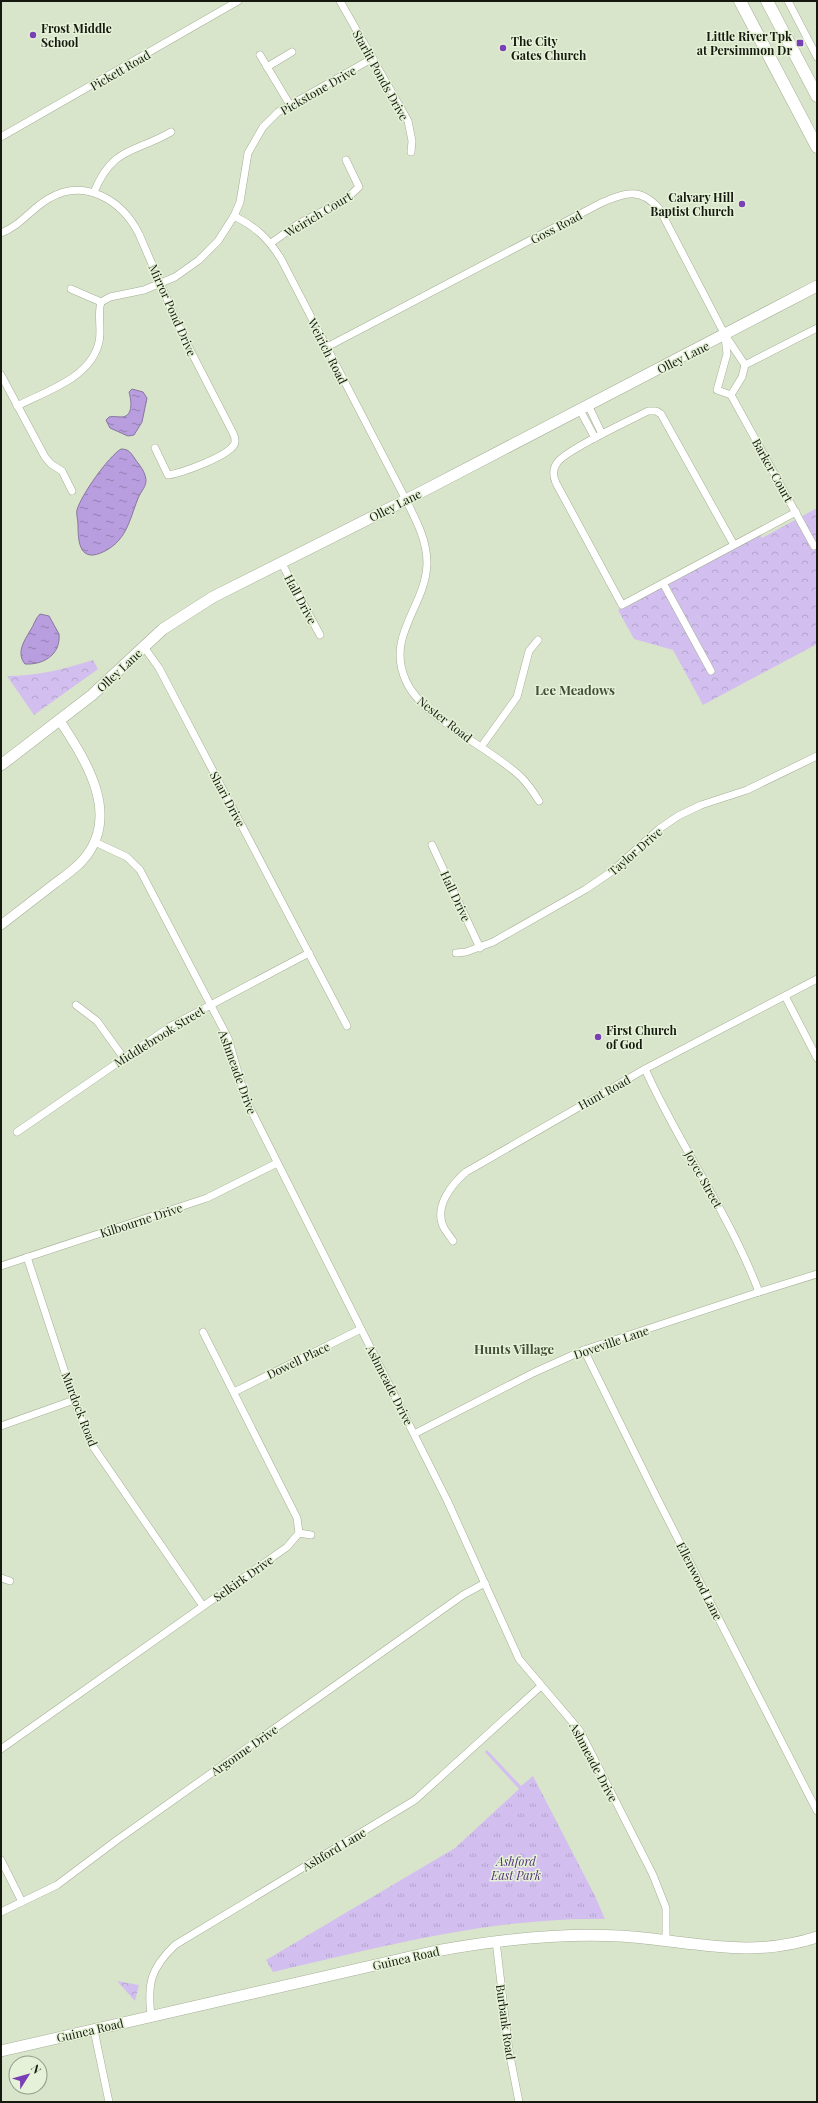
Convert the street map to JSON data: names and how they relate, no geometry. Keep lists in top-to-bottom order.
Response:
{
  "streets": {
    "main road": ["Olley Lane", "Guinea Road"],
    "street": [
      "Pickett Road",
      "Starlit Ponds Drive",
      "Pickstone Drive",
      "Weirich Court",
      "Goss Road",
      "Mirror Pond Drive",
      "Weirich Road",
      "Barker Court",
      "Hall Drive",
      "Nester Road",
      "Shari Drive",
      "Taylor Drive",
      "Middlebrook Street",
      "Ashmeade Drive",
      "Hunt Road",
      "Joyce Street",
      "Kilbourne Drive",
      "Doveville Lane",
      "Dowell Place",
      "Murdock Road",
      "Selkirk Drive",
      "Ellenwood Lane",
      "Argonne Drive",
      "Ashford Lane",
      "Burbank Road"
    ]
  },
  "crossings": [
    ["Starlit Ponds Drive", "Pickstone Drive"],
    ["Pickstone Drive", "Mirror Pond Drive"],
    ["Pickstone Drive", "Weirich Road"],
    ["Weirich Court", "Weirich Road"],
    ["Goss Road", "Weirich Road"],
    ["Goss Road", "Olley Lane"],
    ["Goss Road", "Barker Court"],
    ["Weirich Road", "Olley Lane"],
    ["Weirich Road", "Nester Road"],
    ["Olley Lane", "Barker Court"],
    ["Olley Lane", "Hall Drive"],
    ["Olley Lane", "Nester Road"],
    ["Olley Lane", "Shari Drive"],
    ["Hall Drive", "Taylor Drive"],
    ["Shari Drive", "Middlebrook Street"],
    ["Middlebrook Street", "Ashmeade Drive"],
    ["Ashmeade Drive", "Kilbourne Drive"],
    ["Ashmeade Drive", "Doveville Lane"],
    ["Ashmeade Drive", "Dowell Place"],
    ["Ashmeade Drive", "Argonne Drive"],
    ["Ashmeade Drive", "Ashford Lane"],
    ["Ashmeade Drive", "Guinea Road"],
    ["Hunt Road", "Joyce Street"],
    ["Joyce Street", "Doveville Lane"],
    ["Kilbourne Drive", "Murdock Road"],
    ["Doveville Lane", "Ellenwood Lane"],
    ["Murdock Road", "Selkirk Drive"],
    ["Ashford Lane", "Guinea Road"],
    ["Guinea Road", "Burbank Road"]
  ],
  "districts": ["Lee Meadows", "Hunts Village"],
  "parks": ["Ashford East Park"],
  "places": {
    "other": [
      "Frost Middle School",
      "The City Gates Church",
      "Calvary Hill Baptist Church",
      "First Church of God"
    ],
    "transit": ["Little River Tpk at Persimmon Dr"]
  },
  "north": "top right"
}
